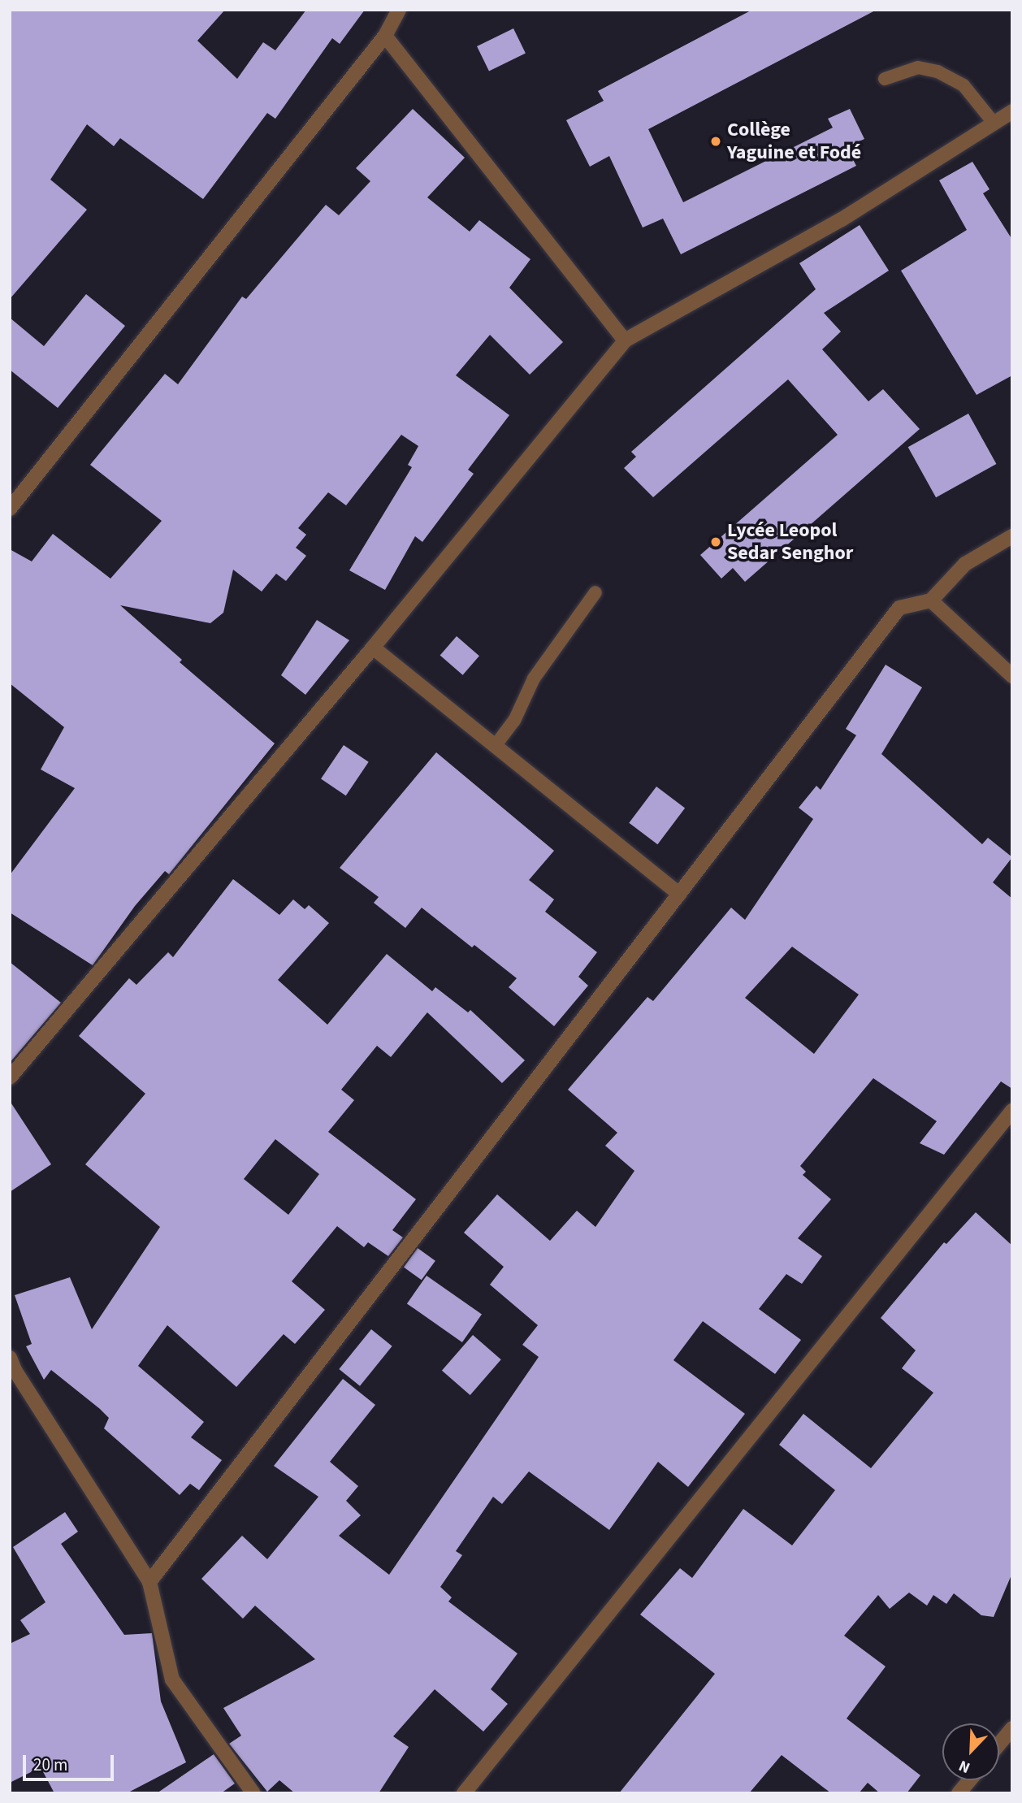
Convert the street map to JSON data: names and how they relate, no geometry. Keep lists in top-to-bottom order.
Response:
{
  "places": ["Collège Yaguine et Fodé", "Lycée Leopol Sedar Senghor"],
  "scale_bar": "20 m",
  "north": "bottom left"
}
